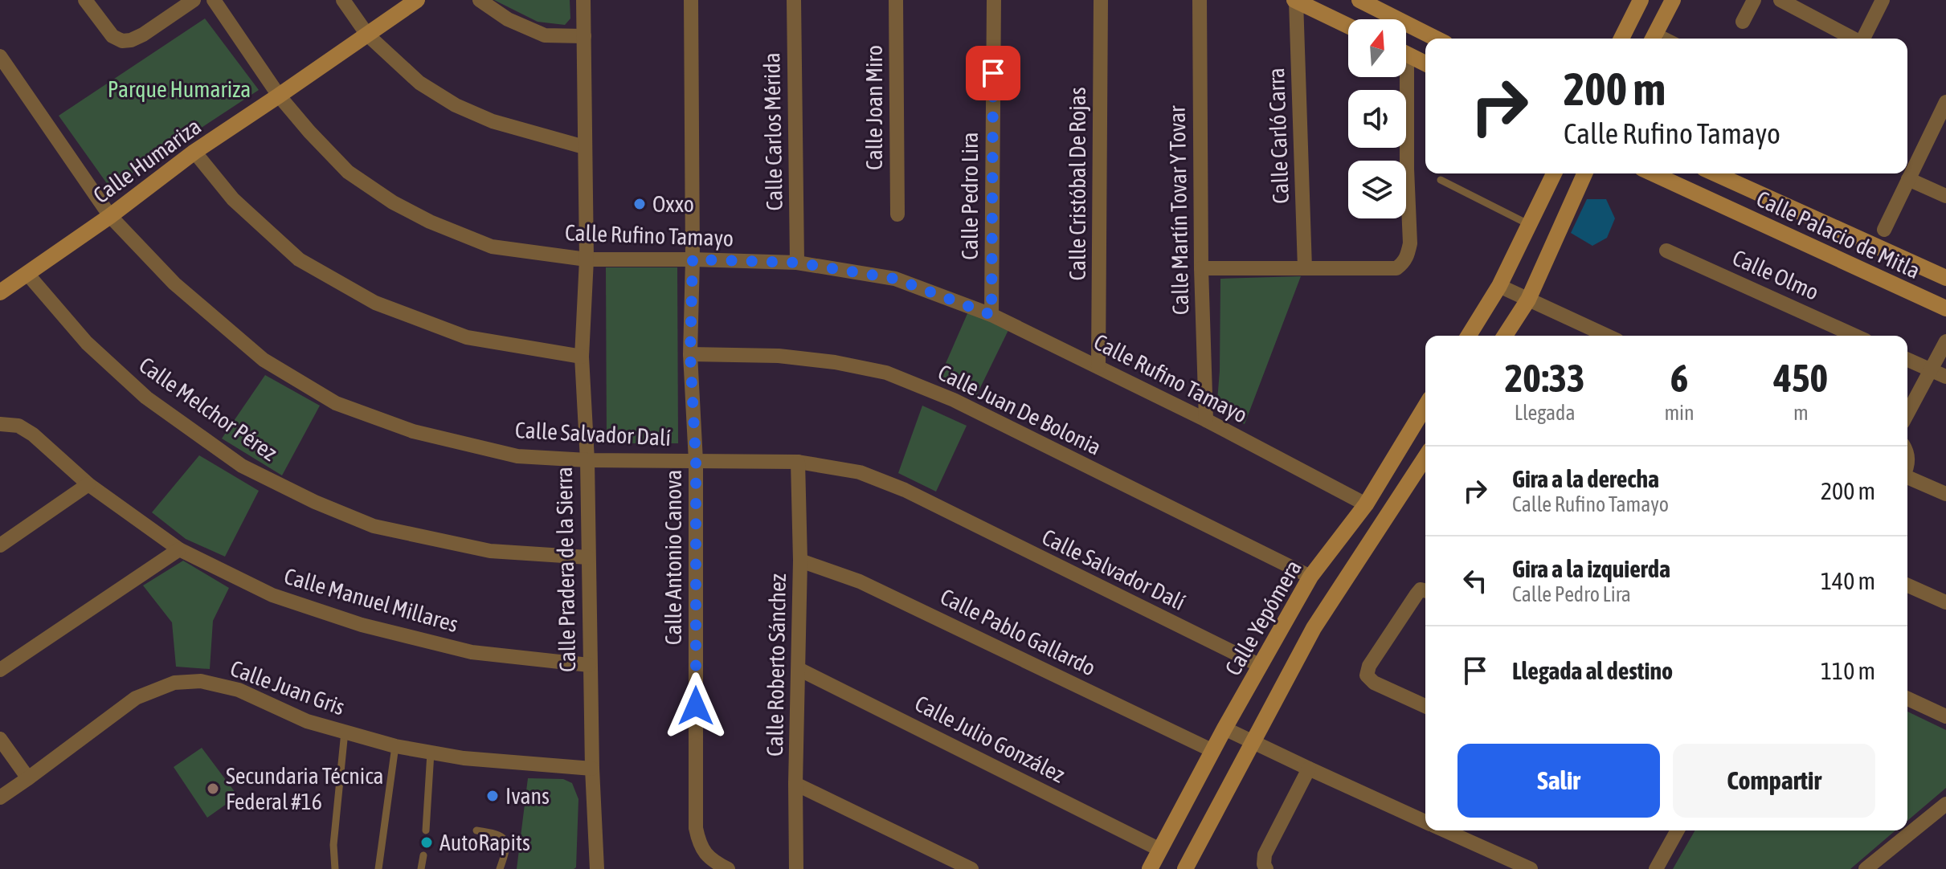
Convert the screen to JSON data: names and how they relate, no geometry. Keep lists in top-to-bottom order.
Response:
{
  "streets": {
    "main road": ["Calle Humariza", "Calle Palacio de Mitla", "Calle Yepómera"],
    "street": [
      "Calle Joan Miro",
      "Calle Carlos Mérida",
      "Calle Carló Carra",
      "Calle Cristóbal De Rojas",
      "Calle Pedro Lira",
      "Calle Martín Tovar Y Tovar",
      "Calle Rufino Tamayo",
      "Calle Olmo",
      "Calle Melchor Pérez",
      "Calle Juan De Bolonia",
      "Calle Salvador Dalí",
      "Calle Antonio Canova",
      "Calle Pradera de la Sierra",
      "Calle Manuel Millares",
      "Calle Pablo Gallardo",
      "Calle Roberto Sánchez",
      "Calle Juan Gris",
      "Calle Julio González"
    ]
  },
  "crossings": [
    ["Calle Carlos Mérida", "Calle Rufino Tamayo"],
    ["Calle Humariza", "Calle Rufino Tamayo"],
    ["Calle Humariza", "Calle Melchor Pérez"],
    ["Calle Humariza", "Calle Salvador Dalí"],
    ["Calle Cristóbal De Rojas", "Calle Rufino Tamayo"],
    ["Calle Pedro Lira", "Calle Rufino Tamayo"],
    ["Calle Martín Tovar Y Tovar", "Calle Rufino Tamayo"],
    ["Calle Rufino Tamayo", "Calle Antonio Canova"],
    ["Calle Rufino Tamayo", "Calle Pradera de la Sierra"],
    ["Calle Rufino Tamayo", "Calle Yepómera"],
    ["Calle Melchor Pérez", "Calle Pradera de la Sierra"],
    ["Calle Juan De Bolonia", "Calle Antonio Canova"],
    ["Calle Juan De Bolonia", "Calle Yepómera"],
    ["Calle Salvador Dalí", "Calle Antonio Canova"],
    ["Calle Salvador Dalí", "Calle Pradera de la Sierra"],
    ["Calle Salvador Dalí", "Calle Yepómera"],
    ["Calle Salvador Dalí", "Calle Roberto Sánchez"],
    ["Calle Pradera de la Sierra", "Calle Manuel Millares"],
    ["Calle Pradera de la Sierra", "Calle Juan Gris"],
    ["Calle Yepómera", "Calle Pablo Gallardo"],
    ["Calle Yepómera", "Calle Julio González"],
    ["Calle Pablo Gallardo", "Calle Roberto Sánchez"],
    ["Calle Roberto Sánchez", "Calle Julio González"]
  ],
  "parks": ["Parque Humariza"],
  "places": [
    "Oxxo",
    "Secundaria Técnica Federal #16",
    "Ivans",
    "AutoRapits"
  ],
  "north": "top",
  "page": {
    "turn": ["200 m", "Calle Rufino Tamayo"],
    "eta": [
      "20:33",
      "Llegada",
      "6",
      "min",
      "450",
      "m"
    ],
    "list": [
      {
        "name": "Gira a la derecha",
        "note": "Calle Rufino Tamayo",
        "value": "200 m"
      },
      {
        "name": "Gira a la izquierda",
        "note": "Calle Pedro Lira",
        "value": "140 m"
      },
      {
        "name": "Llegada al destino",
        "value": "110 m"
      }
    ],
    "buttons": ["Salir", "Compartir"]
  }
}
